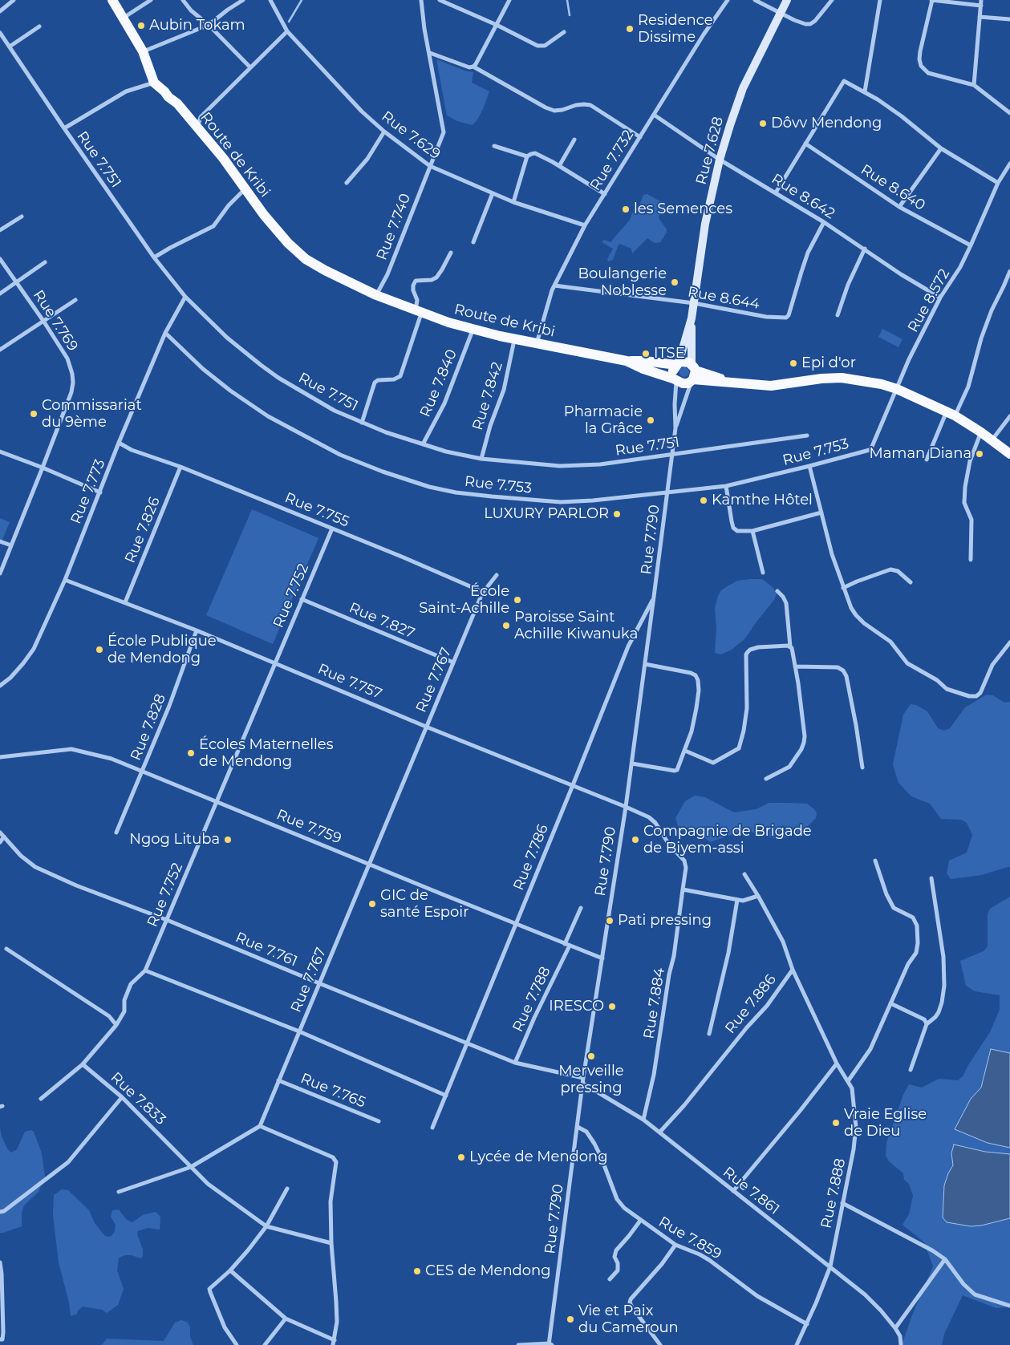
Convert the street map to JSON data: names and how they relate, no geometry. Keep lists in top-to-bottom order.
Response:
{
  "streets": {
    "main road": ["Rue 7.628", "Route de Kribi"],
    "street": [
      "Rue 7.629",
      "Rue 7.751",
      "Rue 7.732",
      "Rue 8.640",
      "Rue 8.642",
      "Rue 7.740",
      "Rue 8.644",
      "Rue 8.572",
      "Rue 7.769",
      "Rue 7.840",
      "Rue 7.842",
      "Rue 7.753",
      "Rue 7.773",
      "Rue 7.755",
      "Rue 7.826",
      "Rue 7.790",
      "Rue 7.752",
      "Rue 7.827",
      "Rue 7.767",
      "Rue 7.757",
      "Rue 7.828",
      "Rue 7.759",
      "Rue 7.786",
      "Rue 7.761",
      "Rue 7.788",
      "Rue 7.884",
      "Rue 7.886",
      "Rue 7.765",
      "Rue 7.833",
      "Rue 7.861",
      "Rue 7.888",
      "Rue 7.859"
    ]
  },
  "crossings": [
    ["Rue 7.629", "Rue 7.732"],
    ["Rue 7.629", "Rue 7.740"],
    ["Rue 7.628", "Route de Kribi"],
    ["Rue 7.628", "Rue 8.642"],
    ["Rue 7.628", "Rue 8.644"],
    ["Rue 7.628", "Rue 7.790"],
    ["Route de Kribi", "Rue 7.732"],
    ["Route de Kribi", "Rue 7.740"],
    ["Route de Kribi", "Rue 8.572"],
    ["Route de Kribi", "Rue 7.840"],
    ["Route de Kribi", "Rue 7.842"],
    ["Route de Kribi", "Rue 7.790"],
    ["Rue 7.751", "Rue 7.840"],
    ["Rue 7.751", "Rue 7.842"],
    ["Rue 7.751", "Rue 7.773"],
    ["Rue 7.751", "Rue 7.790"],
    ["Rue 7.732", "Rue 8.642"],
    ["Rue 7.732", "Rue 8.644"],
    ["Rue 8.640", "Rue 8.572"],
    ["Rue 8.642", "Rue 8.644"],
    ["Rue 8.642", "Rue 8.572"],
    ["Rue 8.572", "Rue 7.753"],
    ["Rue 7.753", "Rue 7.773"],
    ["Rue 7.753", "Rue 7.790"],
    ["Rue 7.773", "Rue 7.755"],
    ["Rue 7.773", "Rue 7.757"],
    ["Rue 7.755", "Rue 7.826"],
    ["Rue 7.755", "Rue 7.752"],
    ["Rue 7.755", "Rue 7.767"],
    ["Rue 7.826", "Rue 7.757"],
    ["Rue 7.790", "Rue 7.757"],
    ["Rue 7.790", "Rue 7.759"],
    ["Rue 7.790", "Rue 7.786"],
    ["Rue 7.790", "Rue 7.761"],
    ["Rue 7.790", "Rue 7.884"],
    ["Rue 7.790", "Rue 7.861"],
    ["Rue 7.790", "Rue 7.859"],
    ["Rue 7.752", "Rue 7.827"],
    ["Rue 7.752", "Rue 7.757"],
    ["Rue 7.752", "Rue 7.759"],
    ["Rue 7.752", "Rue 7.761"],
    ["Rue 7.827", "Rue 7.767"],
    ["Rue 7.767", "Rue 7.757"],
    ["Rue 7.767", "Rue 7.759"],
    ["Rue 7.767", "Rue 7.761"],
    ["Rue 7.767", "Rue 7.765"],
    ["Rue 7.757", "Rue 7.828"],
    ["Rue 7.757", "Rue 7.786"],
    ["Rue 7.757", "Rue 7.884"],
    ["Rue 7.828", "Rue 7.759"],
    ["Rue 7.759", "Rue 7.786"],
    ["Rue 7.759", "Rue 7.788"],
    ["Rue 7.786", "Rue 7.761"],
    ["Rue 7.761", "Rue 7.788"],
    ["Rue 7.884", "Rue 7.861"],
    ["Rue 7.886", "Rue 7.861"],
    ["Rue 7.886", "Rue 7.888"],
    ["Rue 7.861", "Rue 7.888"],
    ["Rue 7.888", "Rue 7.859"]
  ],
  "places": [
    "Aubin Tokam",
    "Residence Dissime",
    "Dôvv Mendong",
    "les Semences",
    "Boulangerie Noblesse",
    "ITSE",
    "Epi d'or",
    "Commissariat du 9ème",
    "Pharmacie la Grâce",
    "Maman Diana",
    "Kamthe Hôtel",
    "LUXURY PARLOR",
    "École Saint-Achille",
    "Paroisse Saint Achille Kiwanuka",
    "École Publique de Mendong",
    "Écoles Maternelles de Mendong",
    "Ngog Lituba",
    "Compagnie de Brigade de Biyem-assi",
    "GIC de santé Espoir",
    "Pati pressing",
    "IRESCO",
    "Merveille pressing",
    "Vraie Eglise de Dieu",
    "Lycée de Mendong",
    "CES de Mendong",
    "Vie et Paix du Cameroun"
  ]
}
